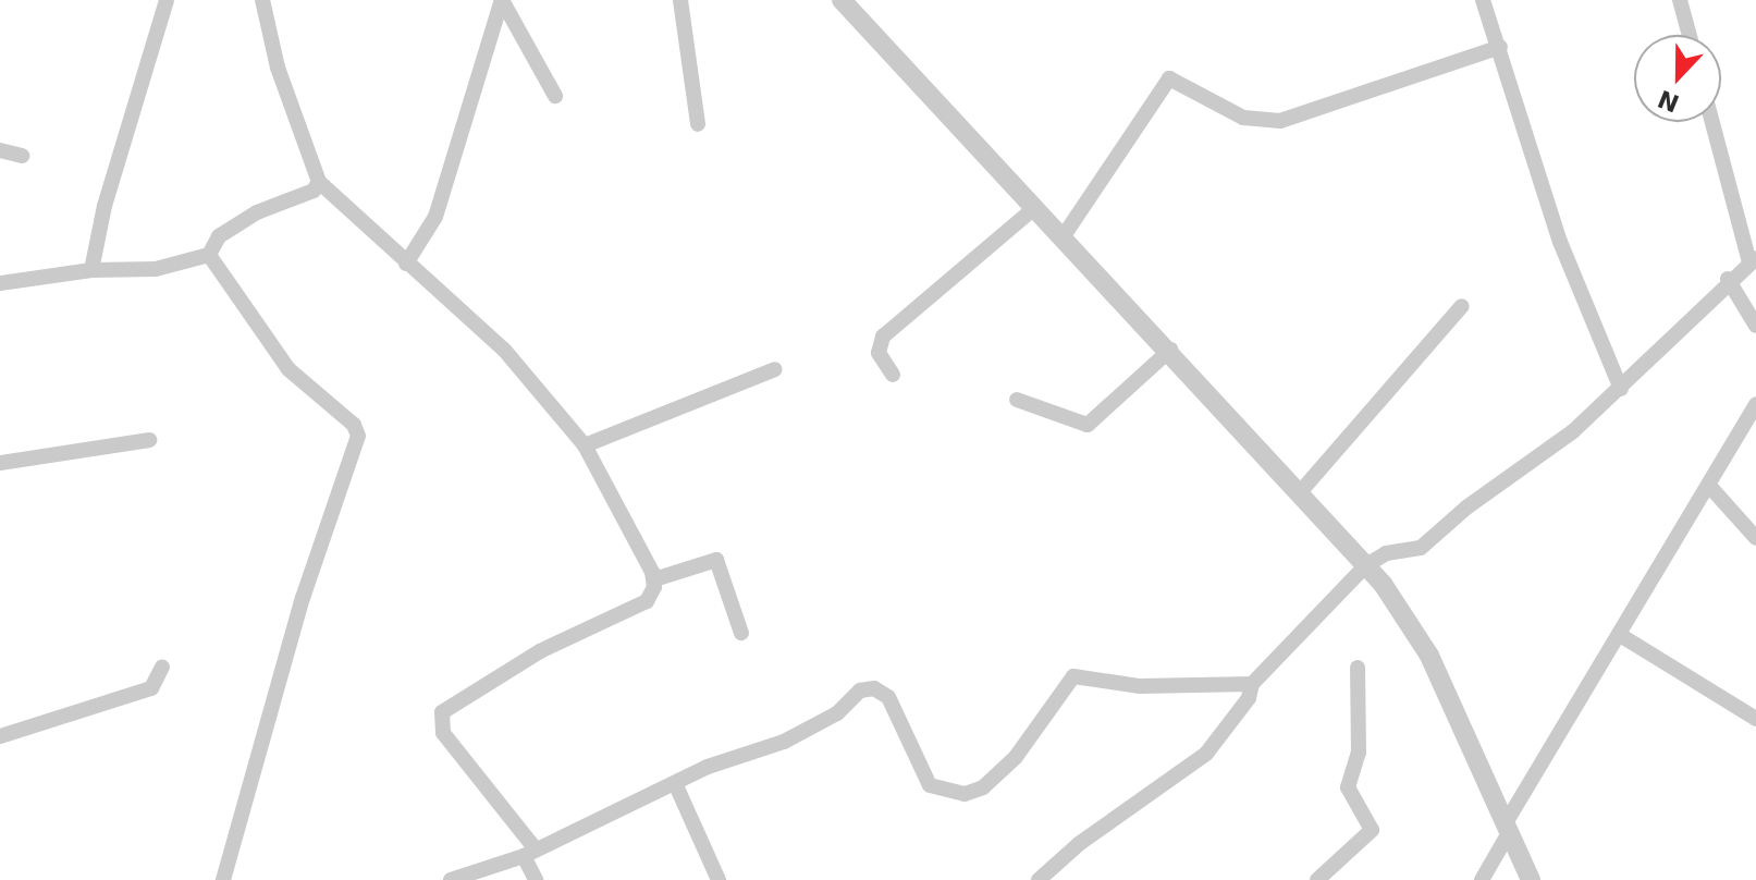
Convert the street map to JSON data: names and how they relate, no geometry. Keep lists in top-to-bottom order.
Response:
{
  "north": "bottom"
}
